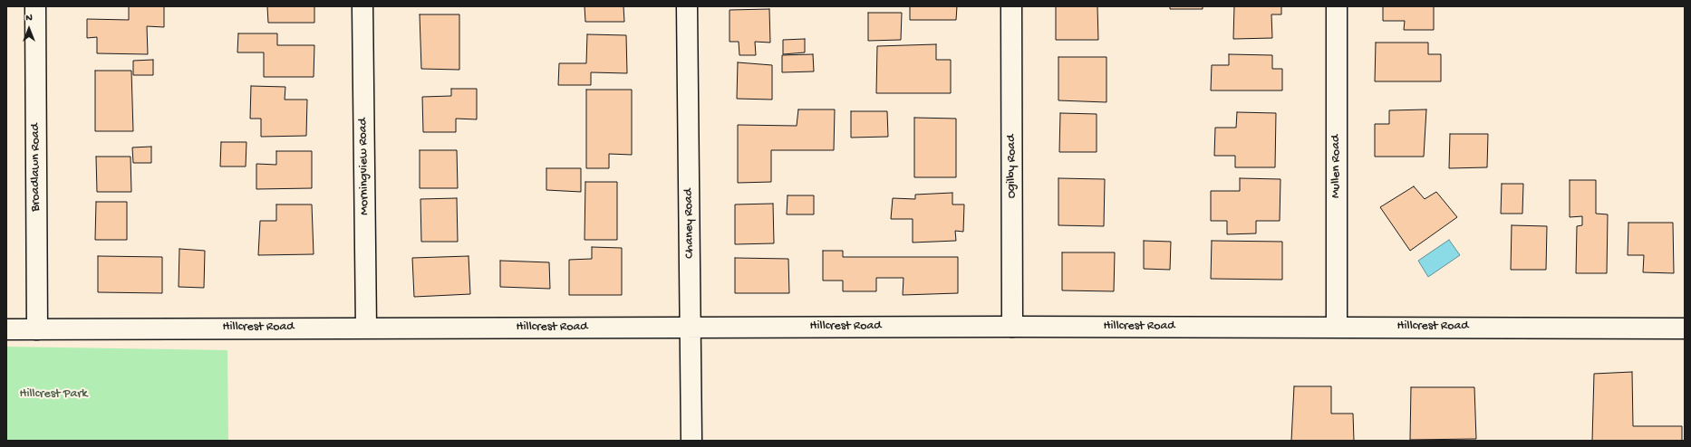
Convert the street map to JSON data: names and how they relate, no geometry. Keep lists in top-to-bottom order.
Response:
{
  "streets": {
    "street": [
      "Morningview Road",
      "Ogilby Road",
      "Mullen Road",
      "Broadlawn Road",
      "Chaney Road",
      "Hillcrest Road"
    ]
  },
  "crossings": [
    ["Morningview Road", "Hillcrest Road"],
    ["Ogilby Road", "Hillcrest Road"],
    ["Mullen Road", "Hillcrest Road"],
    ["Broadlawn Road", "Hillcrest Road"],
    ["Chaney Road", "Hillcrest Road"]
  ],
  "parks": ["Hillcrest Park"],
  "north": "top"
}
